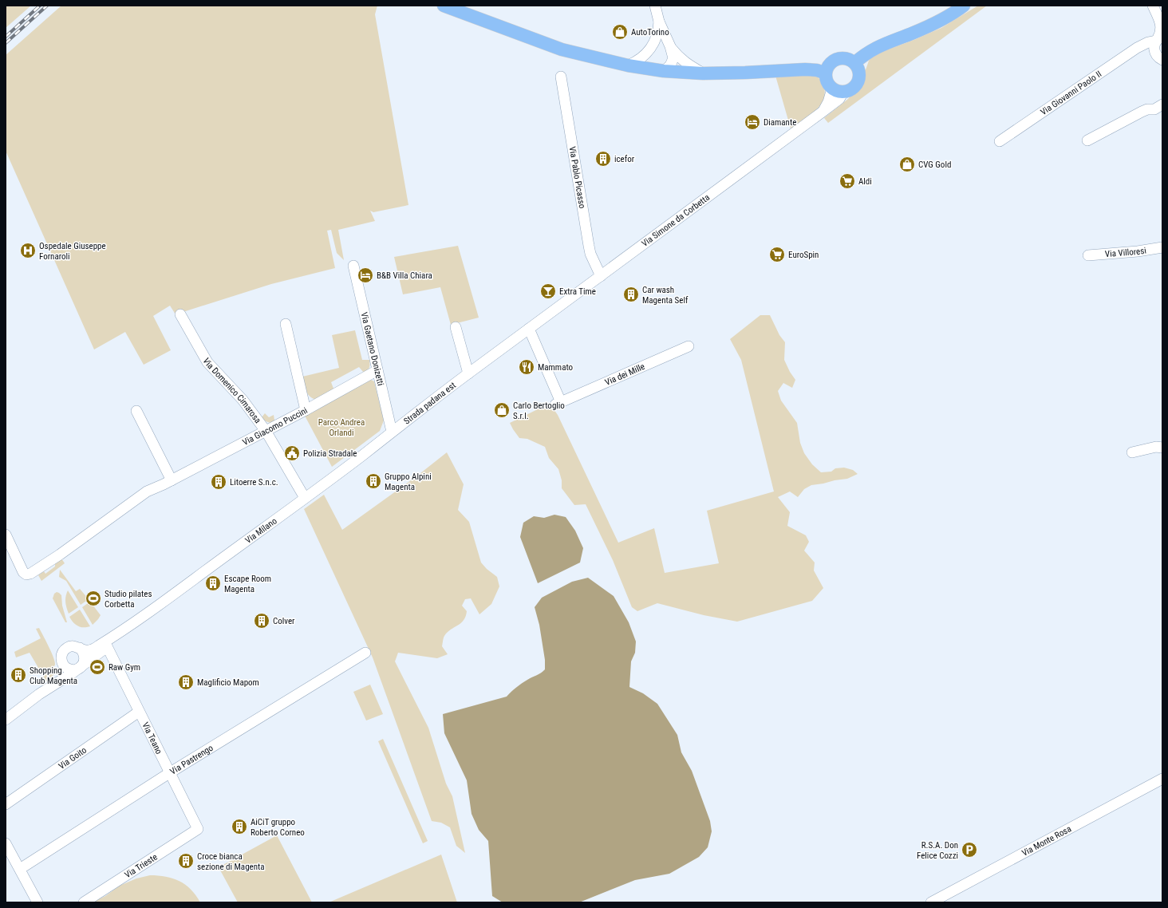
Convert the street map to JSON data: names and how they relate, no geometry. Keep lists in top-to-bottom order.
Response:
{
  "streets": {
    "street": [
      "Via Giovanni Paolo II",
      "Via Pablo Picasso",
      "Via Simone da Corbetta",
      "Via Villoresi",
      "Via Gaetano Donizetti",
      "Via dei Mille",
      "Via Domenico Cimarosa",
      "Strada padana est",
      "Via Giacomo Puccini",
      "Via Milano",
      "Via Teano",
      "Via Goito",
      "Via Pastrengo",
      "Via Monte Rosa",
      "Via Trieste"
    ]
  },
  "crossings": [
    ["Via Pablo Picasso", "Via Simone da Corbetta"],
    ["Via Simone da Corbetta", "Via dei Mille"],
    ["Via Simone da Corbetta", "Strada padana est"],
    ["Via Gaetano Donizetti", "Strada padana est"],
    ["Via Gaetano Donizetti", "Via Giacomo Puccini"],
    ["Via Gaetano Donizetti", "Via Milano"],
    ["Via dei Mille", "Strada padana est"],
    ["Via Domenico Cimarosa", "Via Giacomo Puccini"],
    ["Via Domenico Cimarosa", "Via Milano"],
    ["Strada padana est", "Via Milano"],
    ["Via Milano", "Via Teano"],
    ["Via Teano", "Via Goito"],
    ["Via Teano", "Via Pastrengo"],
    ["Via Teano", "Via Trieste"]
  ],
  "parks": ["Parco Andrea Orlandi"],
  "places": {
    "shop": ["AutoTorino", "CVG Gold", "Carlo Bertoglio S.r.l."],
    "hotel": ["Diamante", "B&B Villa Chiara"],
    "building": [
      "icefor",
      "Car wash Magenta Self",
      "Gruppo Alpini Magenta",
      "Litoerre S.n.c.",
      "Escape Room Magenta",
      "Colver",
      "Shopping Club Magenta",
      "Maglificio Mapom",
      "AiCiT gruppo Roberto Corneo",
      "Croce bianca sezione di Magenta"
    ],
    "supermarket": ["Aldi", "EuroSpin"],
    "hospital": ["Ospedale Giuseppe Fornaroli"],
    "bar": ["Extra Time"],
    "restaurant": ["Mammato"],
    "public building": ["Polizia Stradale"],
    "sports": ["Studio pilates Corbetta", "Raw Gym"],
    "parking": ["R.S.A. Don Felice Cozzi"]
  }
}
